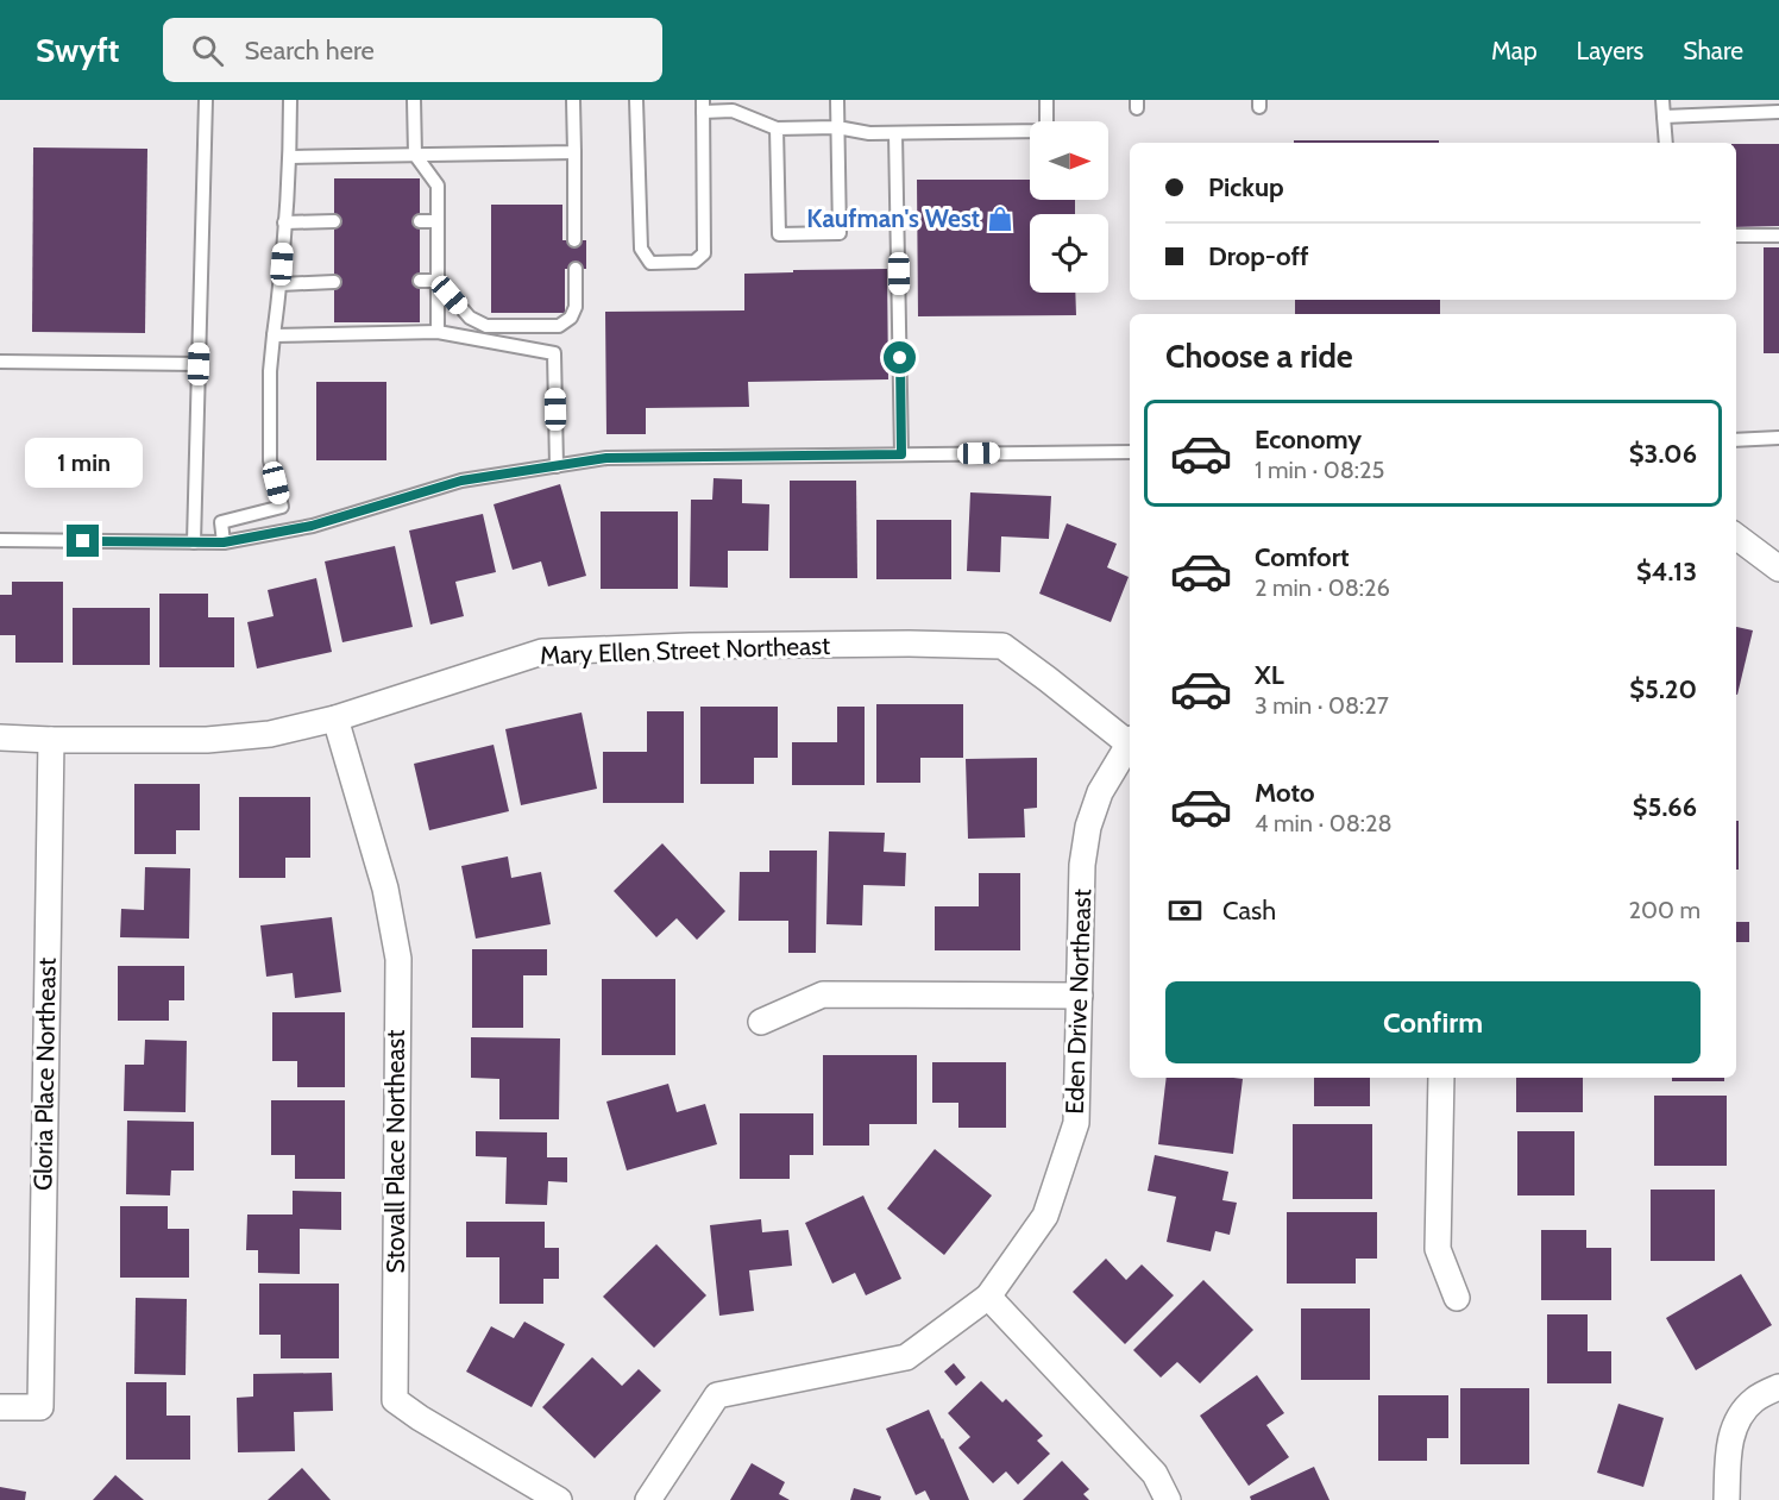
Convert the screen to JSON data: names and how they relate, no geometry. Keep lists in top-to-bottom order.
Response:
{
  "streets": {
    "street": [
      "Mary Ellen Street Northeast",
      "Eden Drive Northeast",
      "Gloria Place Northeast",
      "Stovall Place Northeast"
    ]
  },
  "crossings": [
    ["Mary Ellen Street Northeast", "Gloria Place Northeast"],
    ["Mary Ellen Street Northeast", "Stovall Place Northeast"]
  ],
  "places": {
    "shop": ["Kaufman's West"]
  },
  "north": "right",
  "page": {
    "header": "Swyft",
    "search": "Search here",
    "nav": ["Map", "Layers", "Share"],
    "banner": ["Pickup", "Drop-off"],
    "heading": "Choose a ride",
    "list": [
      {
        "name": "Economy",
        "note": "1 min · 08:25",
        "value": "$3.06"
      },
      {
        "name": "Comfort",
        "note": "2 min · 08:26",
        "value": "$4.13"
      },
      {
        "name": "XL",
        "note": "3 min · 08:27",
        "value": "$5.20"
      },
      {
        "name": "Moto",
        "note": "4 min · 08:28",
        "value": "$5.66"
      }
    ],
    "bubble": "1 min",
    "pay": ["Cash", "200 m"],
    "buttons": "Confirm"
  }
}
